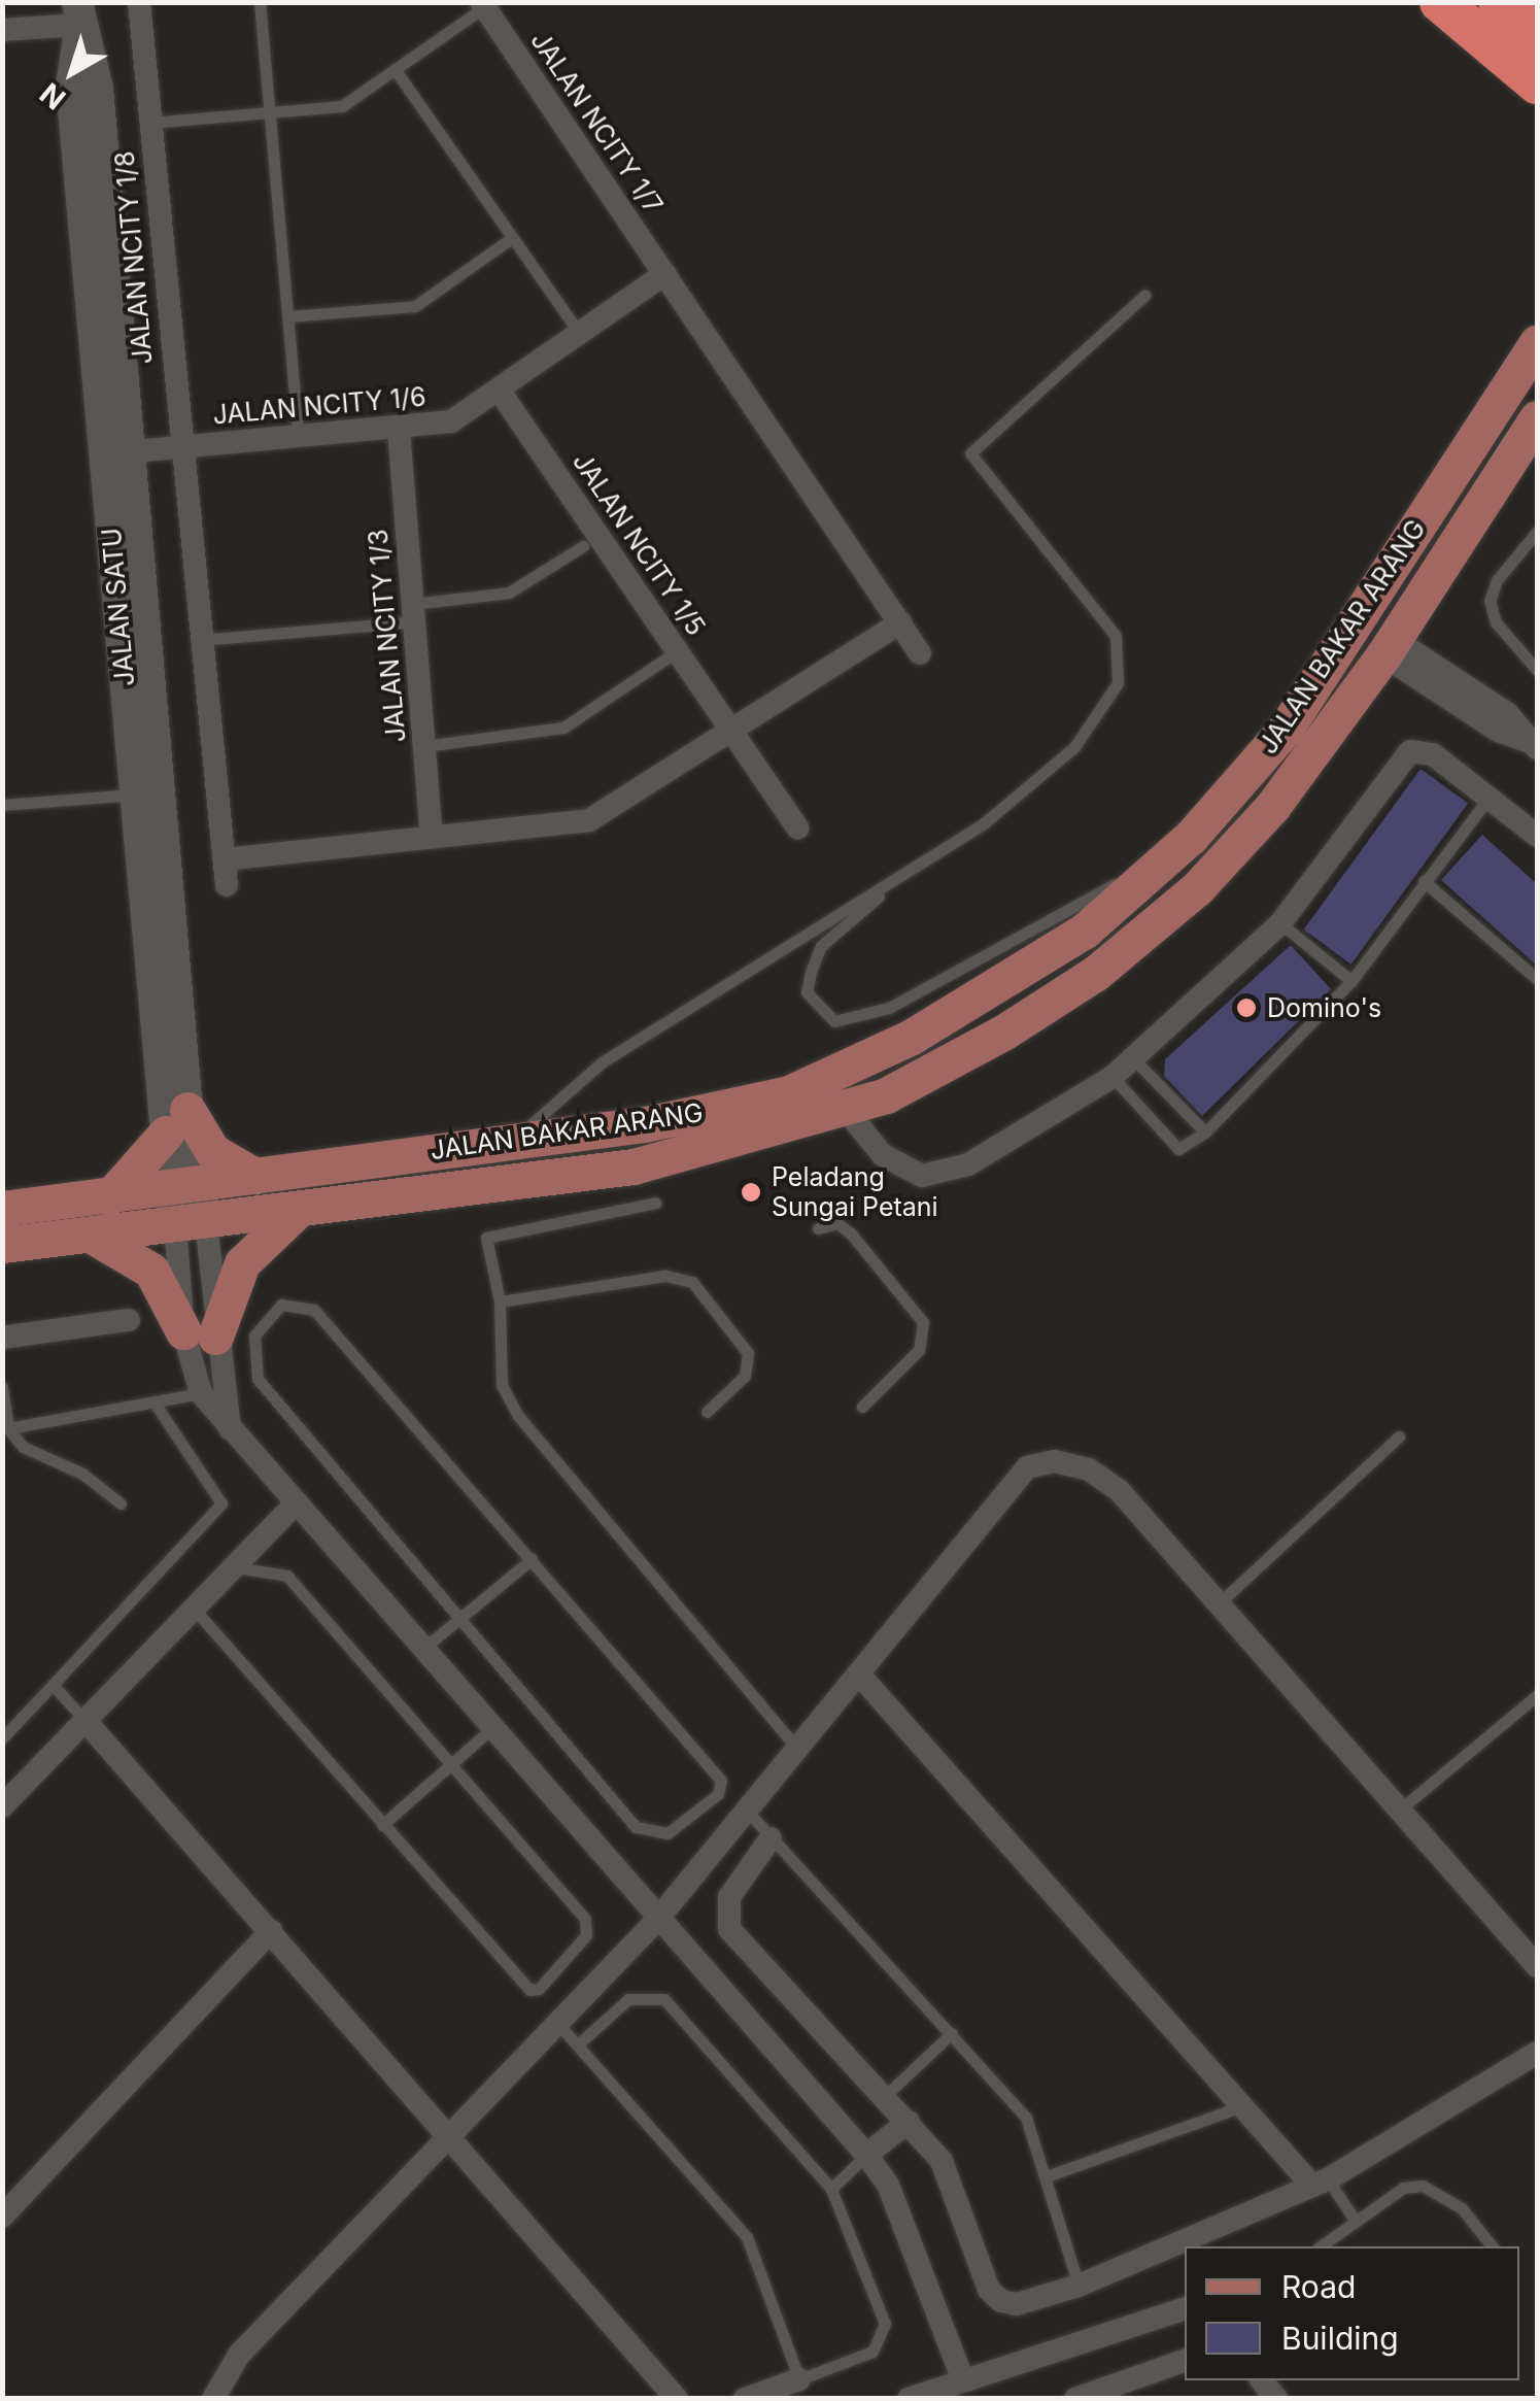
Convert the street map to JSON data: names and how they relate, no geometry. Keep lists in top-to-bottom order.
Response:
{
  "streets": {
    "main road": ["JALAN SATU", "JALAN BAKAR ARANG"],
    "street": [
      "JALAN NCITY 1/7",
      "JALAN NCITY 1/8",
      "JALAN NCITY 1/6",
      "JALAN NCITY 1/5",
      "JALAN NCITY 1/3"
    ]
  },
  "crossings": [
    ["JALAN NCITY 1/7", "JALAN NCITY 1/6"],
    ["JALAN NCITY 1/8", "JALAN NCITY 1/6"],
    ["JALAN NCITY 1/6", "JALAN NCITY 1/5"],
    ["JALAN NCITY 1/6", "JALAN SATU"],
    ["JALAN NCITY 1/6", "JALAN NCITY 1/3"],
    ["JALAN SATU", "JALAN BAKAR ARANG"]
  ],
  "places": ["Domino's", "Peladang Sungai Petani"],
  "legend": ["Road", "Building"],
  "north": "bottom left"
}
